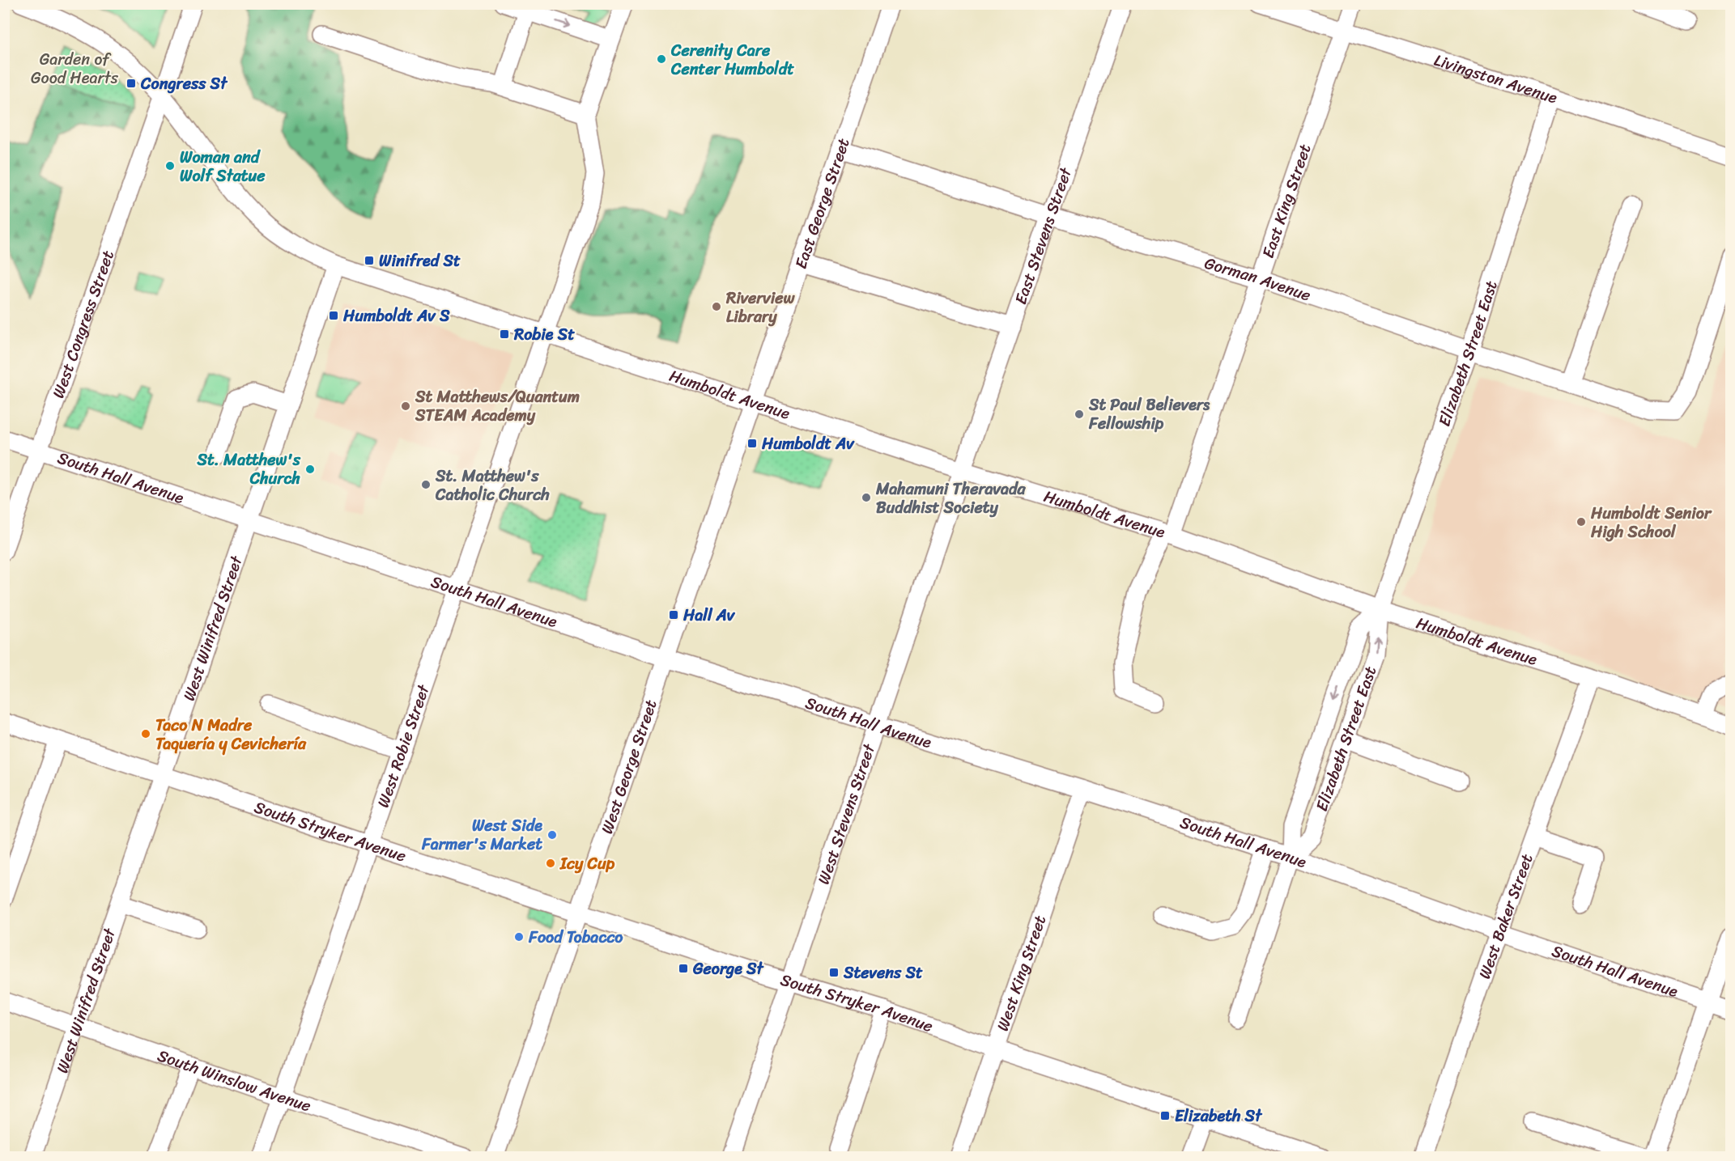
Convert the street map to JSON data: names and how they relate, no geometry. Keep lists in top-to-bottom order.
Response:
{
  "streets": {
    "street": [
      "Livingston Avenue",
      "East King Street",
      "East George Street",
      "East Stevens Street",
      "Gorman Avenue",
      "West Congress Street",
      "Elizabeth Street East",
      "Humboldt Avenue",
      "South Hall Avenue",
      "West Winifred Street",
      "West Robie Street",
      "West George Street",
      "West Stevens Street",
      "South Stryker Avenue",
      "West Baker Street",
      "West King Street",
      "South Winslow Avenue"
    ]
  },
  "crossings": [
    ["Livingston Avenue", "East King Street"],
    ["Livingston Avenue", "Elizabeth Street East"],
    ["East King Street", "Gorman Avenue"],
    ["East King Street", "Humboldt Avenue"],
    ["East George Street", "Gorman Avenue"],
    ["East George Street", "Humboldt Avenue"],
    ["East George Street", "West George Street"],
    ["East Stevens Street", "Gorman Avenue"],
    ["East Stevens Street", "Humboldt Avenue"],
    ["East Stevens Street", "West Stevens Street"],
    ["Gorman Avenue", "Elizabeth Street East"],
    ["West Congress Street", "Humboldt Avenue"],
    ["West Congress Street", "South Hall Avenue"],
    ["Elizabeth Street East", "Humboldt Avenue"],
    ["Elizabeth Street East", "South Hall Avenue"],
    ["Humboldt Avenue", "West Winifred Street"],
    ["Humboldt Avenue", "West Robie Street"],
    ["Humboldt Avenue", "West George Street"],
    ["Humboldt Avenue", "West Stevens Street"],
    ["Humboldt Avenue", "West Baker Street"],
    ["South Hall Avenue", "West Winifred Street"],
    ["South Hall Avenue", "West Robie Street"],
    ["South Hall Avenue", "West George Street"],
    ["South Hall Avenue", "West Stevens Street"],
    ["South Hall Avenue", "West Baker Street"],
    ["South Hall Avenue", "West King Street"],
    ["West Winifred Street", "South Stryker Avenue"],
    ["West Winifred Street", "South Winslow Avenue"],
    ["West Robie Street", "South Stryker Avenue"],
    ["West Robie Street", "South Winslow Avenue"],
    ["West George Street", "South Stryker Avenue"],
    ["West Stevens Street", "South Stryker Avenue"],
    ["South Stryker Avenue", "West King Street"]
  ],
  "parks": ["Garden of Good Hearts"],
  "places": {
    "other": [
      "Cerenity Care Center Humboldt",
      "Woman and Wolf Statue",
      "Riverview Library",
      "St Matthews/Quantum STEAM Academy",
      "St Paul Believers Fellowship",
      "St. Matthew's Church",
      "St. Matthew's Catholic Church",
      "Mahamuni Theravada Buddhist Society",
      "Humboldt Senior High School",
      "Taco N Madre Taquería y Cevichería",
      "West Side Farmer's Market",
      "Icy Cup",
      "Food Tobacco"
    ],
    "transit": [
      "Congress St",
      "Winifred St",
      "Humboldt Av S",
      "Robie St",
      "Humboldt Av",
      "Hall Av",
      "George St",
      "Stevens St",
      "Elizabeth St"
    ]
  }
}
